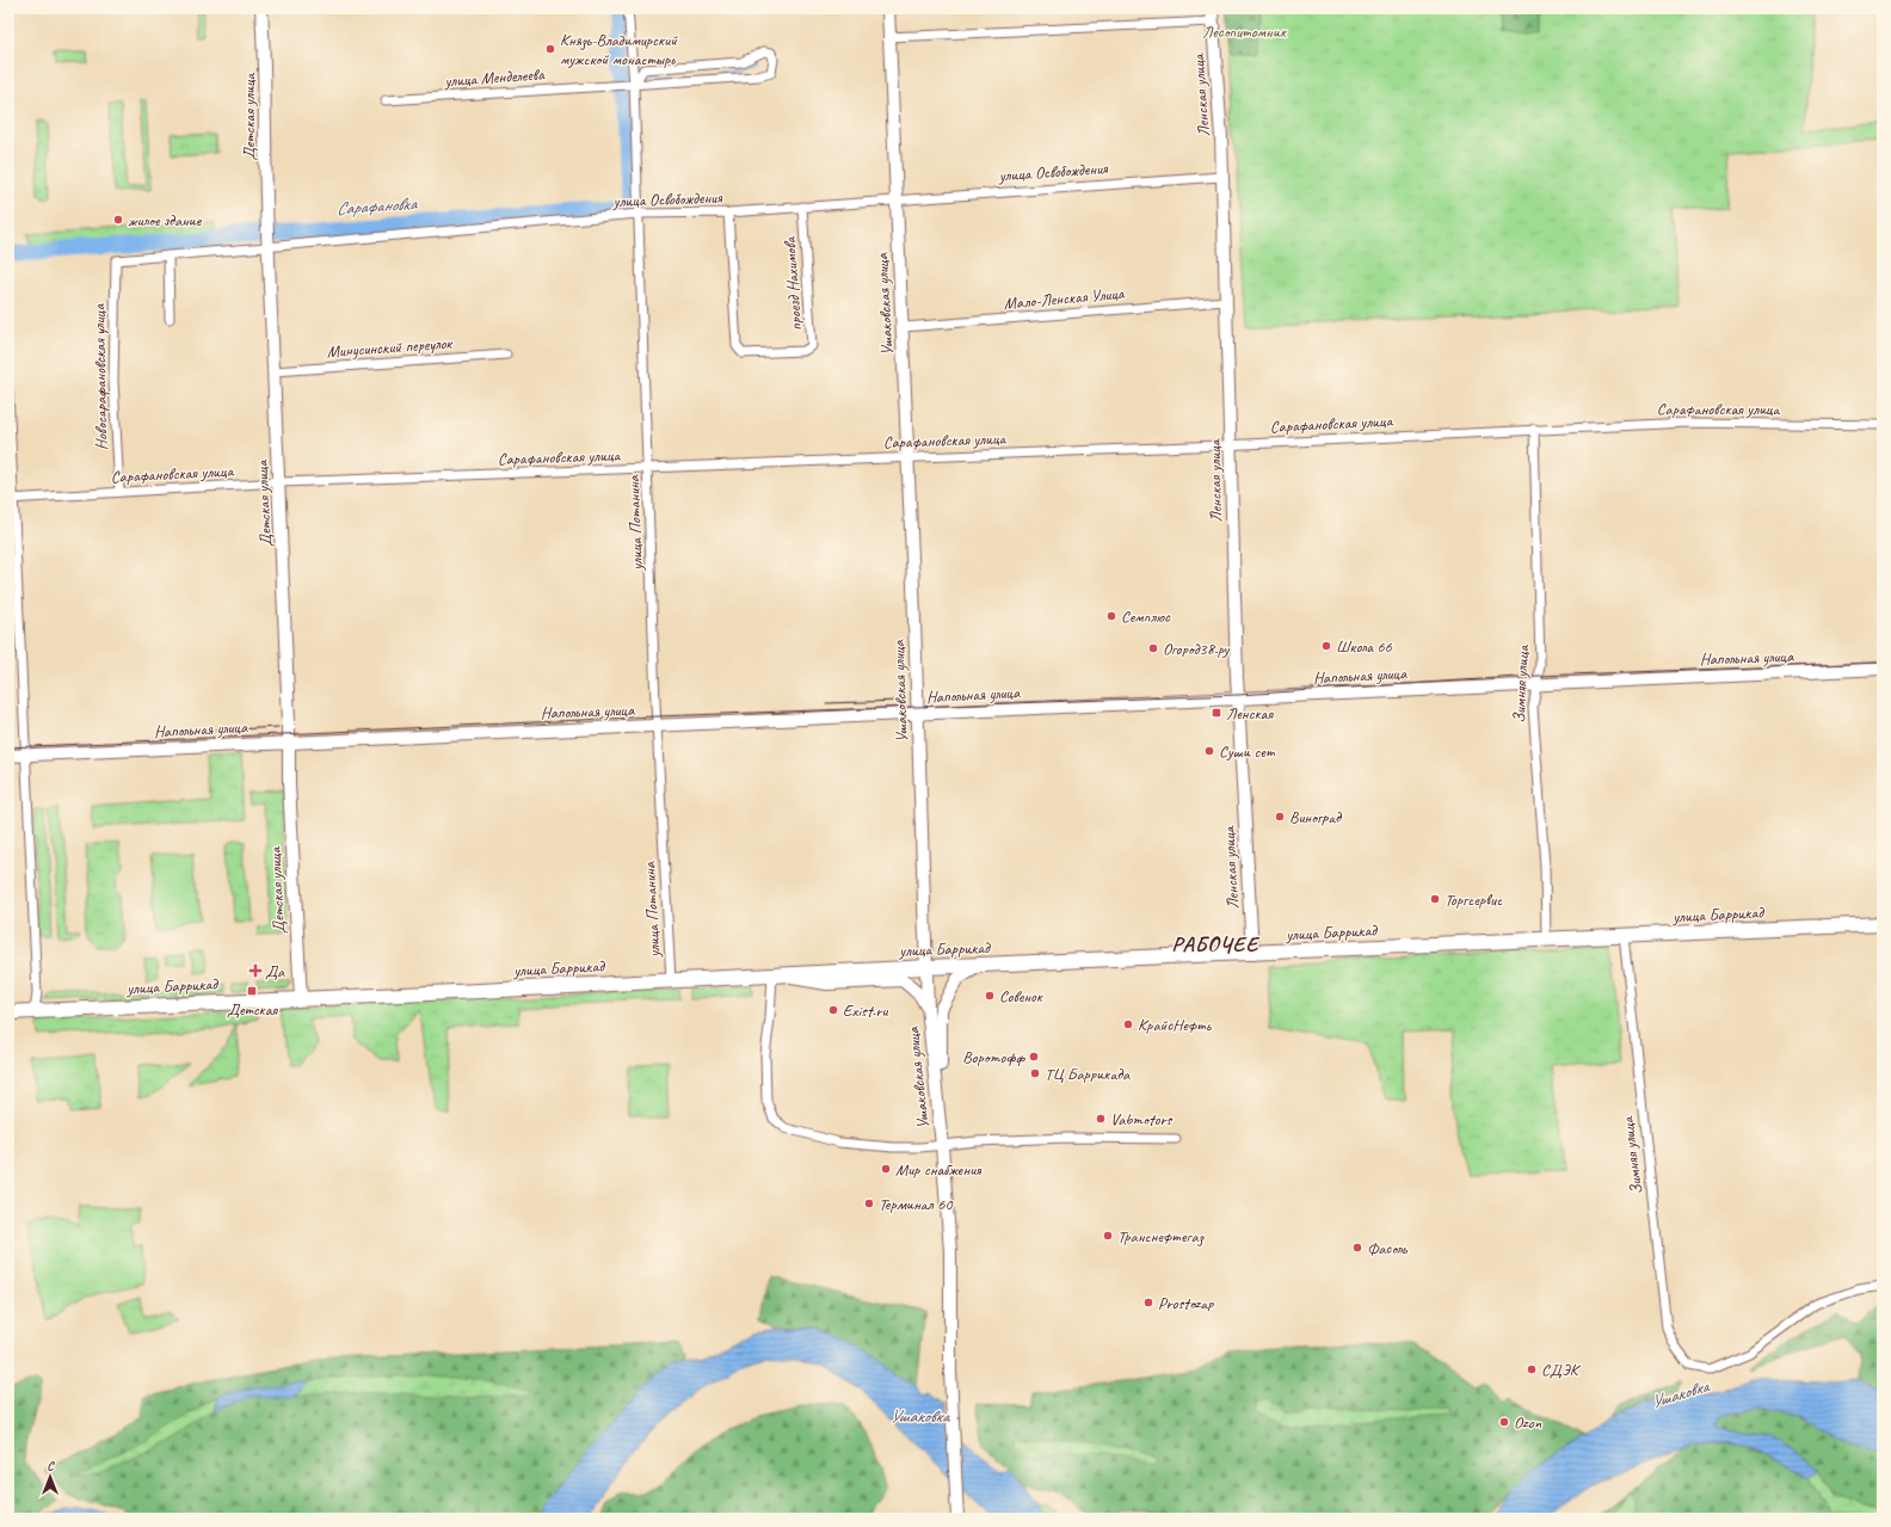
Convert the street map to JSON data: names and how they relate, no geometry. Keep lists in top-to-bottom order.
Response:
{
  "streets": {
    "main road": ["улица Баррикад"],
    "street": [
      "улица Менделеева",
      "Ленская улица",
      "Детская улица",
      "улица Освобождения",
      "проезд Нахимова",
      "Мало-Ленская Улица",
      "Ушаковская улица",
      "Минусинский переулок",
      "Новосарафановская улица",
      "Сарафановская улица",
      "улица Потанина",
      "Напольная улица",
      "Зимняя улица"
    ]
  },
  "crossings": [
    ["улица Менделеева", "улица Потанина"],
    ["Ленская улица", "улица Освобождения"],
    ["Ленская улица", "Мало-Ленская Улица"],
    ["Ленская улица", "Сарафановская улица"],
    ["Ленская улица", "Напольная улица"],
    ["Ленская улица", "улица Баррикад"],
    ["Детская улица", "улица Освобождения"],
    ["Детская улица", "Минусинский переулок"],
    ["Детская улица", "Сарафановская улица"],
    ["Детская улица", "Напольная улица"],
    ["Детская улица", "улица Баррикад"],
    ["улица Освобождения", "проезд Нахимова"],
    ["улица Освобождения", "Ушаковская улица"],
    ["улица Освобождения", "Новосарафановская улица"],
    ["улица Освобождения", "улица Потанина"],
    ["Мало-Ленская Улица", "Ушаковская улица"],
    ["Ушаковская улица", "Сарафановская улица"],
    ["Ушаковская улица", "Напольная улица"],
    ["Ушаковская улица", "улица Баррикад"],
    ["Новосарафановская улица", "Сарафановская улица"],
    ["Сарафановская улица", "улица Потанина"],
    ["Сарафановская улица", "Зимняя улица"],
    ["улица Потанина", "Напольная улица"],
    ["улица Потанина", "улица Баррикад"],
    ["Напольная улица", "Зимняя улица"],
    ["Зимняя улица", "улица Баррикад"]
  ],
  "districts": ["РАБОЧЕЕ"],
  "water": ["Сарафановка", "Ушаковка"],
  "parks": ["Лесопитомник"],
  "places": {
    "other": [
      "Князь-Владимирский мужской монастырь",
      "жилое здание",
      "Семплюс",
      "Школа 66",
      "Огород38.ру",
      "Суши сет",
      "Виноград",
      "Торгсервис",
      "Совенок",
      "Exist.ru",
      "КрайсНефть",
      "Воротофф",
      "ТЦ Баррикада",
      "Vabmotors",
      "Мир снабжения",
      "Терминал 60",
      "Транснефтегаз",
      "Фасоль",
      "Prostozap",
      "СДЭК",
      "Ozon"
    ],
    "transit": ["Ленская", "Детская"],
    "health": ["Да"]
  },
  "north": "top"
}
